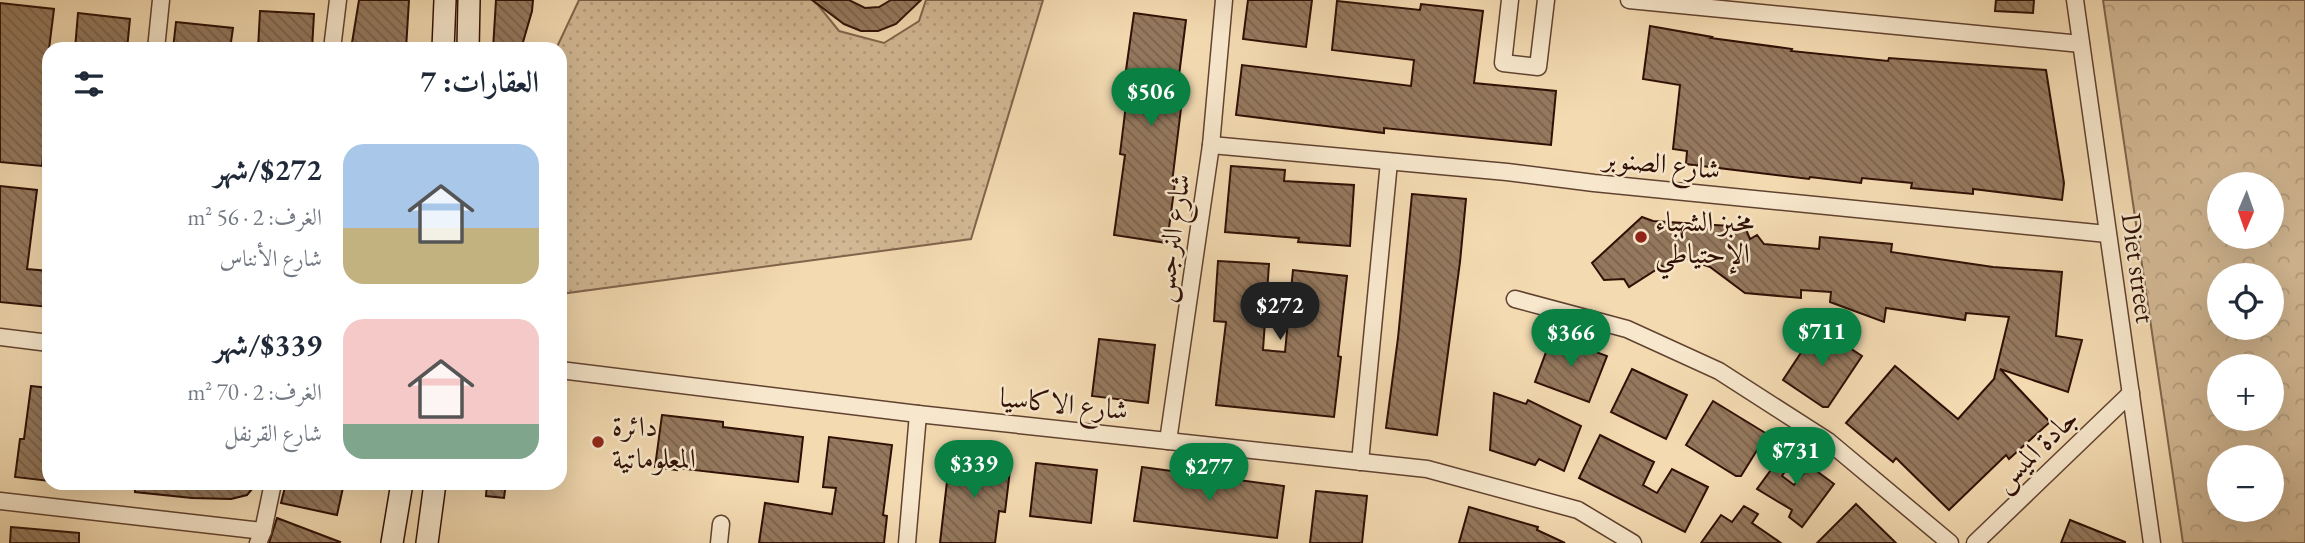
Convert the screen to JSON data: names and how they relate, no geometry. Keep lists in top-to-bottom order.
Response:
{
  "streets": {
    "street": [
      "شارع الصنوبر",
      "شارع النرجس",
      "Diet street",
      "شارع الاكاسيا",
      "جادة الميس"
    ]
  },
  "crossings": [
    ["شارع الصنوبر", "شارع النرجس"],
    ["شارع الصنوبر", "Diet street"],
    ["شارع النرجس", "شارع الاكاسيا"],
    ["Diet street", "جادة الميس"]
  ],
  "places": ["مخبز الشهباء الإحتياطي", "دائرة المعلوماتية"],
  "north": "bottom",
  "page": {
    "heading": "العقارات: 7",
    "price": [
      "$506",
      "$272",
      "$711",
      "$366",
      "$731",
      "$339",
      "$277"
    ],
    "list": [
      {
        "name": "$272/شهر",
        "note": "الغرف: 2 · 56 m² · شارع الأنناس"
      },
      {
        "name": "$339/شهر",
        "note": "الغرف: 2 · 70 m² · شارع القرنفل"
      }
    ],
    "map_buttons": ["+", "−"]
  }
}
